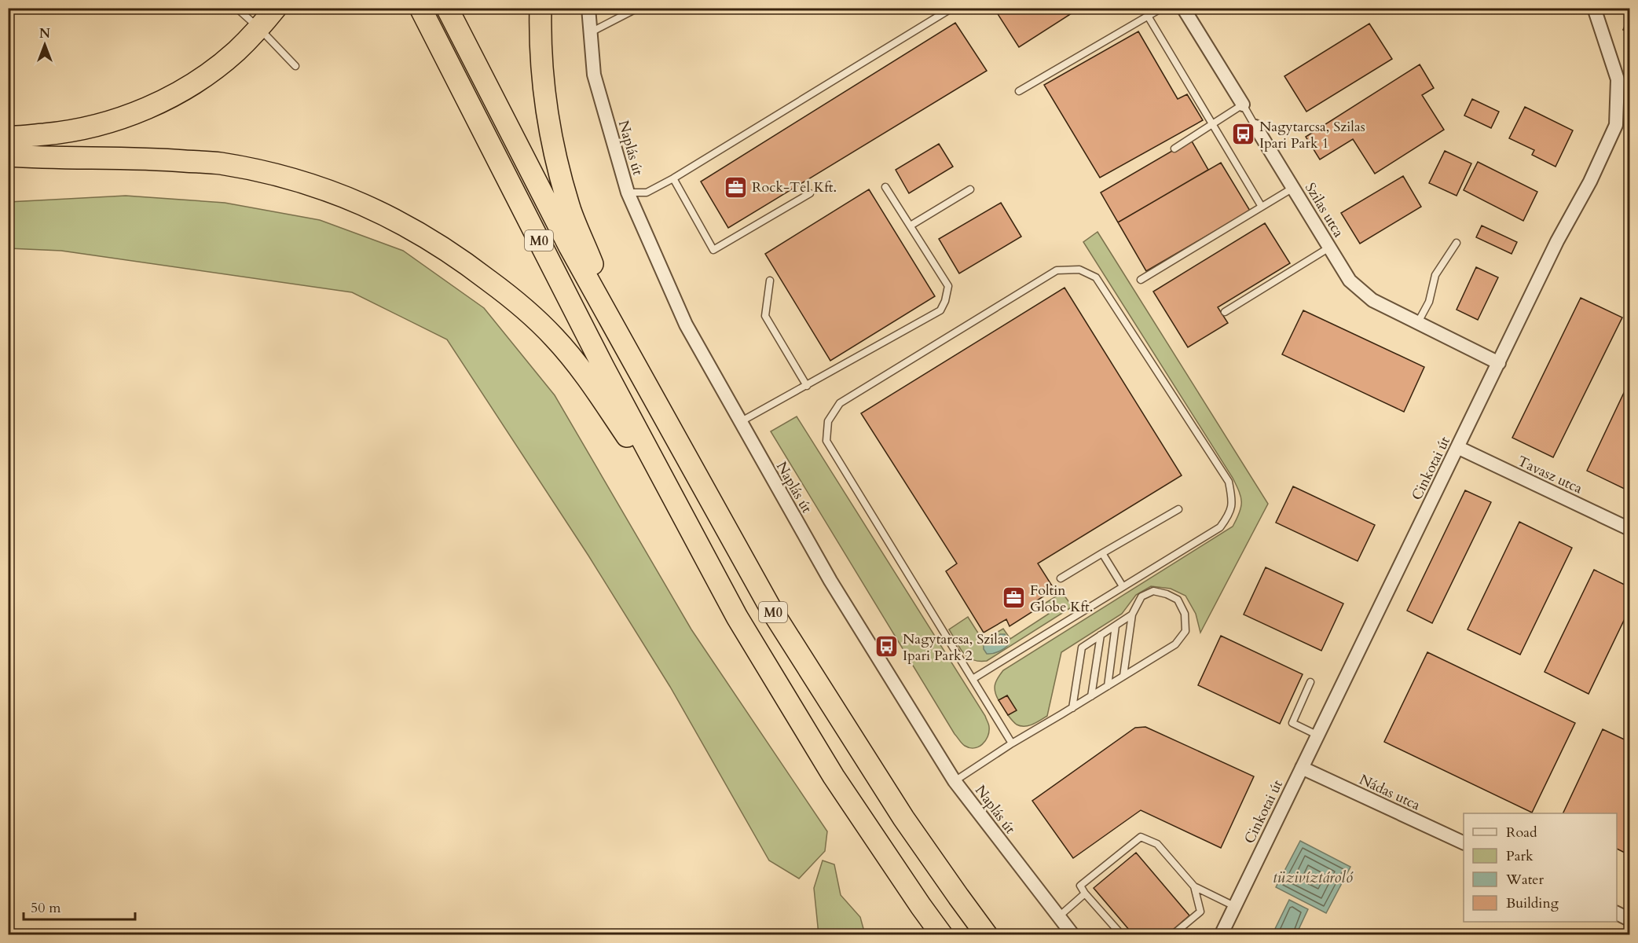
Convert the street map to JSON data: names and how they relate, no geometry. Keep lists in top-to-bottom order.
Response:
{
  "streets": {
    "highway": ["M0"],
    "street": [
      "Naplás út",
      "Szilas utca",
      "Cinkotai út",
      "Tavasz utca",
      "Nádas utca"
    ]
  },
  "crossings": [
    ["Szilas utca", "Cinkotai út"],
    ["Cinkotai út", "Tavasz utca"],
    ["Cinkotai út", "Nádas utca"]
  ],
  "water": ["tüzivíztároló"],
  "places": {
    "bus stop": ["Nagytarcsa, Szilas Ipari Park 1", "Nagytarcsa, Szilas Ipari Park 2"],
    "office": ["Rock-Tel Kft.", "Foltin Globe Kft."]
  },
  "legend": [
    "Road",
    "Park",
    "Water",
    "Building"
  ],
  "scale_bar": "50 m",
  "north": "top"
}
